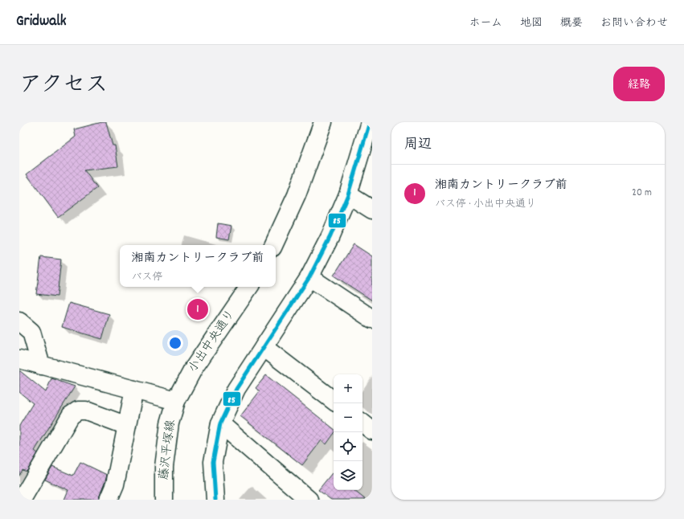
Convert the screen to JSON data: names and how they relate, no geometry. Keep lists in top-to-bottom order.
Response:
{
  "streets": {
    "street": ["小出中央通り", "藤沢平塚線"]
  },
  "crossings": [
    ["小出中央通り", "藤沢平塚線"]
  ],
  "lines": ["transit line 85"],
  "page": {
    "header": "Gridwalk",
    "nav": [
      "ホーム",
      "地図",
      "概要",
      "お問い合わせ"
    ],
    "title": "アクセス",
    "buttons": "経路",
    "heading": "周辺",
    "list": [
      {
        "mark": "1",
        "name": "湘南カントリークラブ前",
        "note": "バス停 · 小出中央通り",
        "value": "20 m"
      }
    ],
    "popup": ["湘南カントリークラブ前", "バス停"],
    "pins": "1",
    "map_buttons": ["+", "−"]
  }
}
